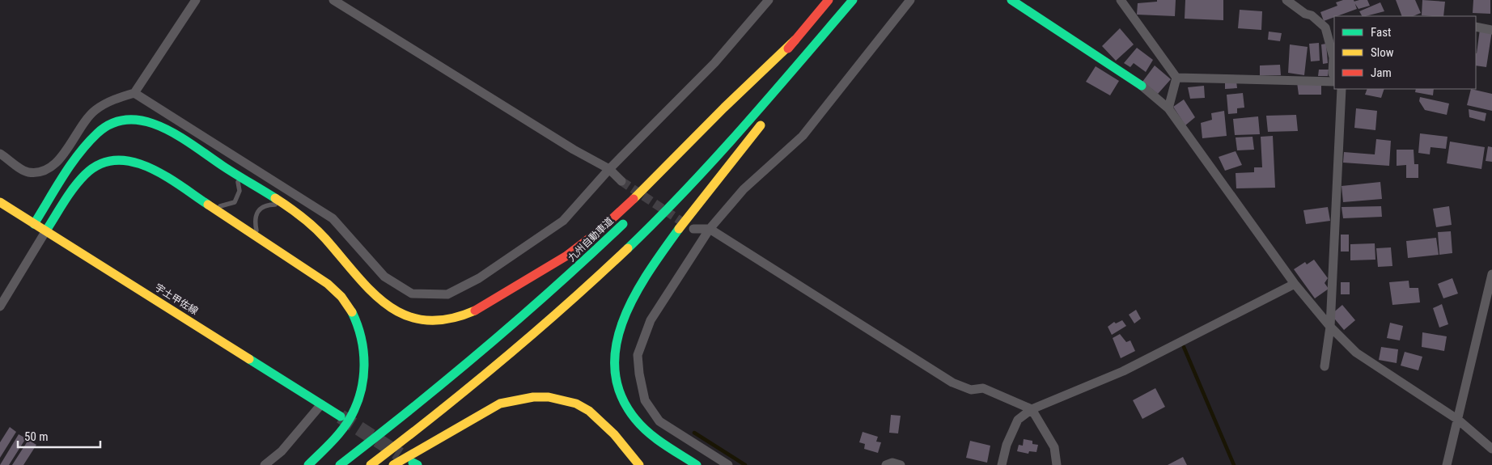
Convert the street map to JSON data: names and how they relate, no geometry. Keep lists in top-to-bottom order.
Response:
{
  "streets": {
    "main road": ["九州自動車道", "宇土甲佐線"]
  },
  "legend": ["Fast", "Slow", "Jam"],
  "scale_bar": "50 m"
}
